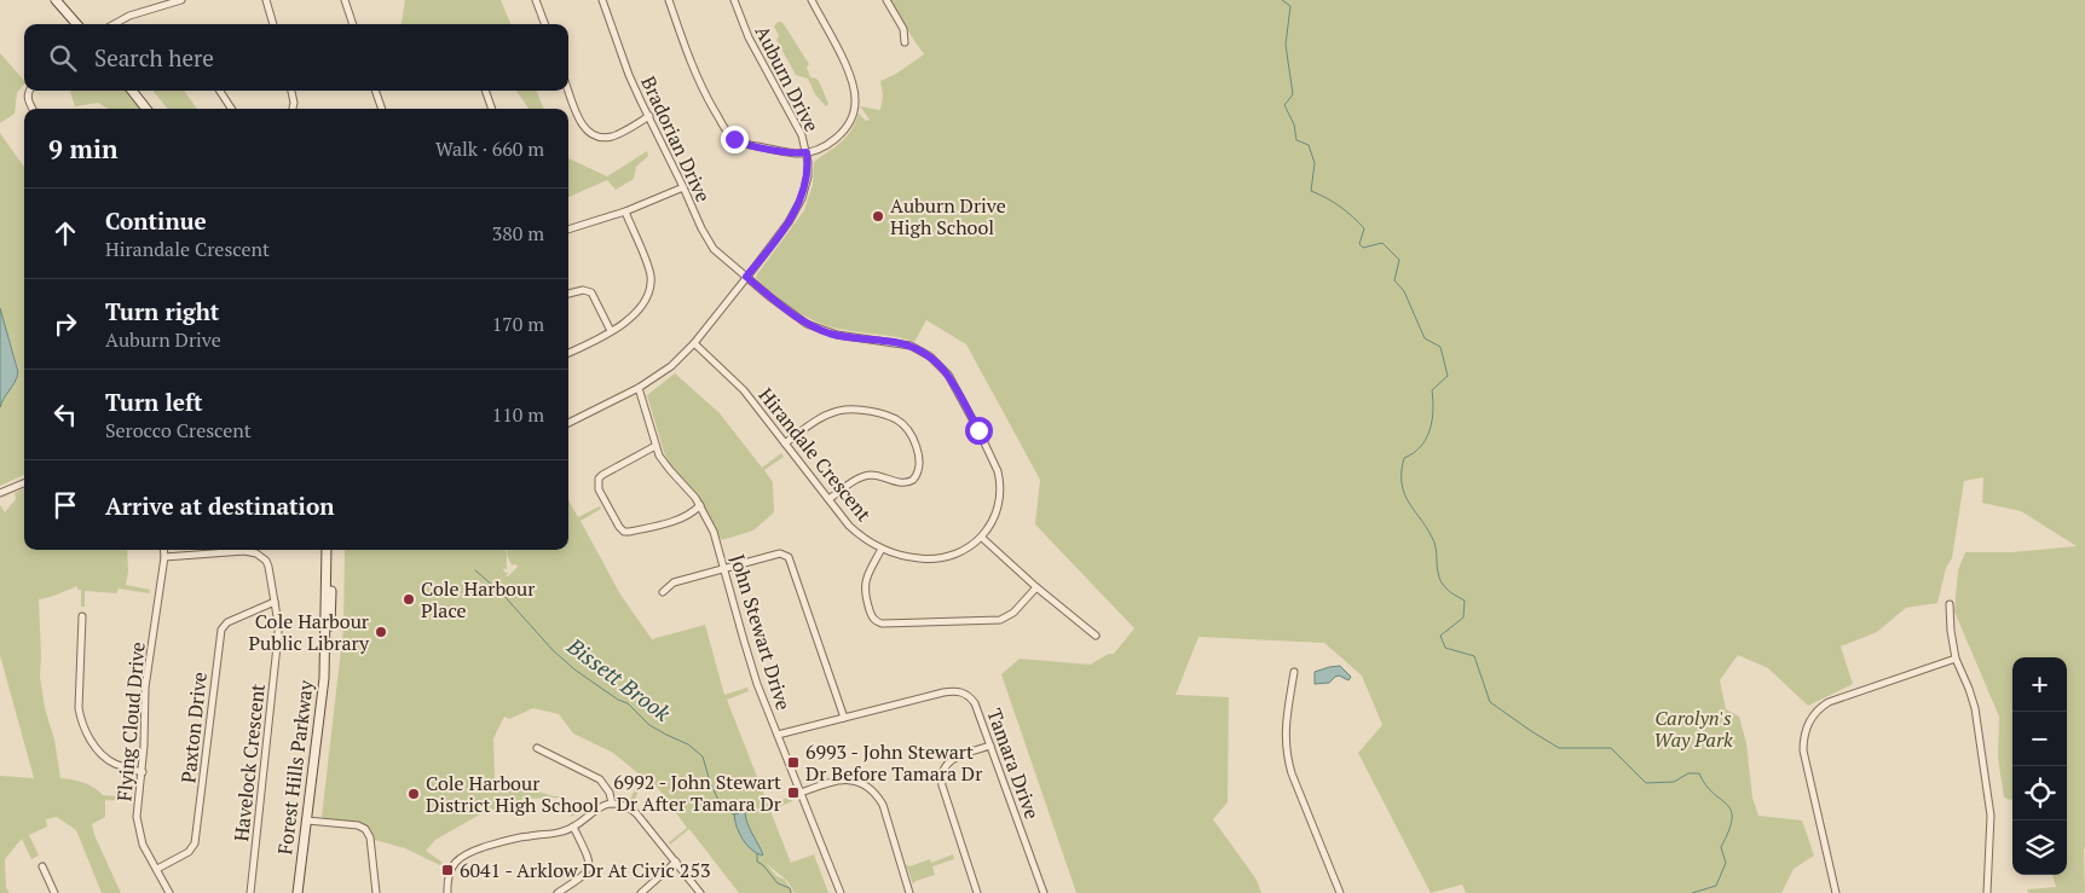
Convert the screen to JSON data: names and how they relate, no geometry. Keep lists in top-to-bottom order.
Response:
{
  "streets": {
    "main road": ["Forest Hills Parkway"],
    "street": [
      "Auburn Drive",
      "Bradorian Drive",
      "Hirandale Crescent",
      "John Stewart Drive",
      "Flying Cloud Drive",
      "Paxton Drive",
      "Havelock Crescent",
      "Tamara Drive"
    ]
  },
  "crossings": [
    ["Auburn Drive", "Bradorian Drive"],
    ["Auburn Drive", "Hirandale Crescent"],
    ["Auburn Drive", "John Stewart Drive"],
    ["Bradorian Drive", "Hirandale Crescent"],
    ["John Stewart Drive", "Tamara Drive"],
    ["Flying Cloud Drive", "Paxton Drive"],
    ["Flying Cloud Drive", "Havelock Crescent"],
    ["Paxton Drive", "Havelock Crescent"]
  ],
  "water": ["Bissett Brook"],
  "parks": ["Carolyn's Way Park"],
  "places": {
    "other": [
      "Auburn Drive High School",
      "Cole Harbour Place",
      "Cole Harbour Public Library",
      "Cole Harbour District High School"
    ],
    "transit": ["6993 - John Stewart Dr Before Tamara Dr", "6992 - John Stewart Dr After Tamara Dr", "6041 - Arklow Dr At Civic 253"]
  },
  "page": {
    "search": "Search here",
    "heading": ["9 min", "Walk · 660 m"],
    "list": [
      ["Continue", "Hirandale Crescent", "380 m"],
      ["Turn right", "Auburn Drive", "170 m"],
      ["Turn left", "Serocco Crescent", "110 m"],
      "Arrive at destination"
    ],
    "map_buttons": ["+", "−"]
  }
}
